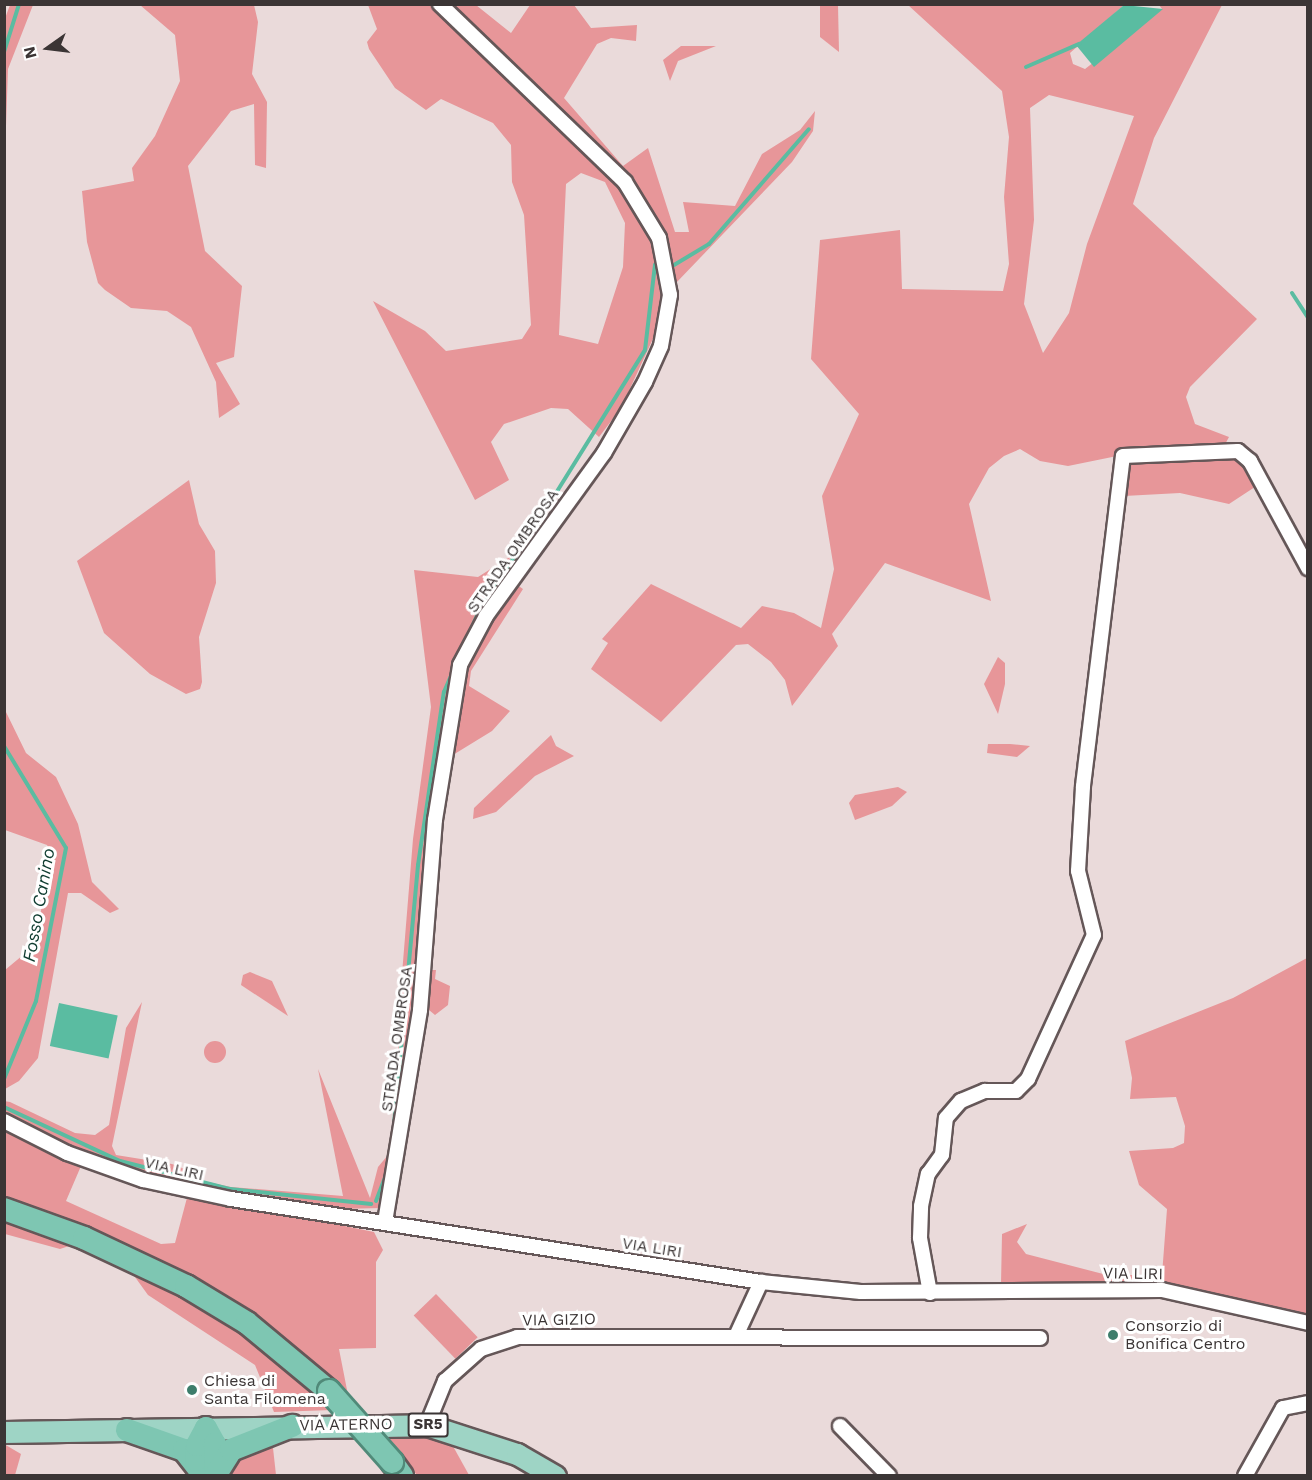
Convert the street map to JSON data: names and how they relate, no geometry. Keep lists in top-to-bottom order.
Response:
{
  "streets": {
    "main road": ["VIA ATERNO", "SR5"],
    "street": ["STRADA OMBROSA", "VIA LIRI", "VIA GIZIO"]
  },
  "crossings": [
    ["STRADA OMBROSA", "VIA LIRI"],
    ["VIA GIZIO", "VIA ATERNO"],
    ["VIA ATERNO", "SR5"]
  ],
  "water": ["Fosso Canino"],
  "places": ["Consorzio di Bonifica Centro", "Chiesa di Santa Filomena"],
  "north": "left"
}
